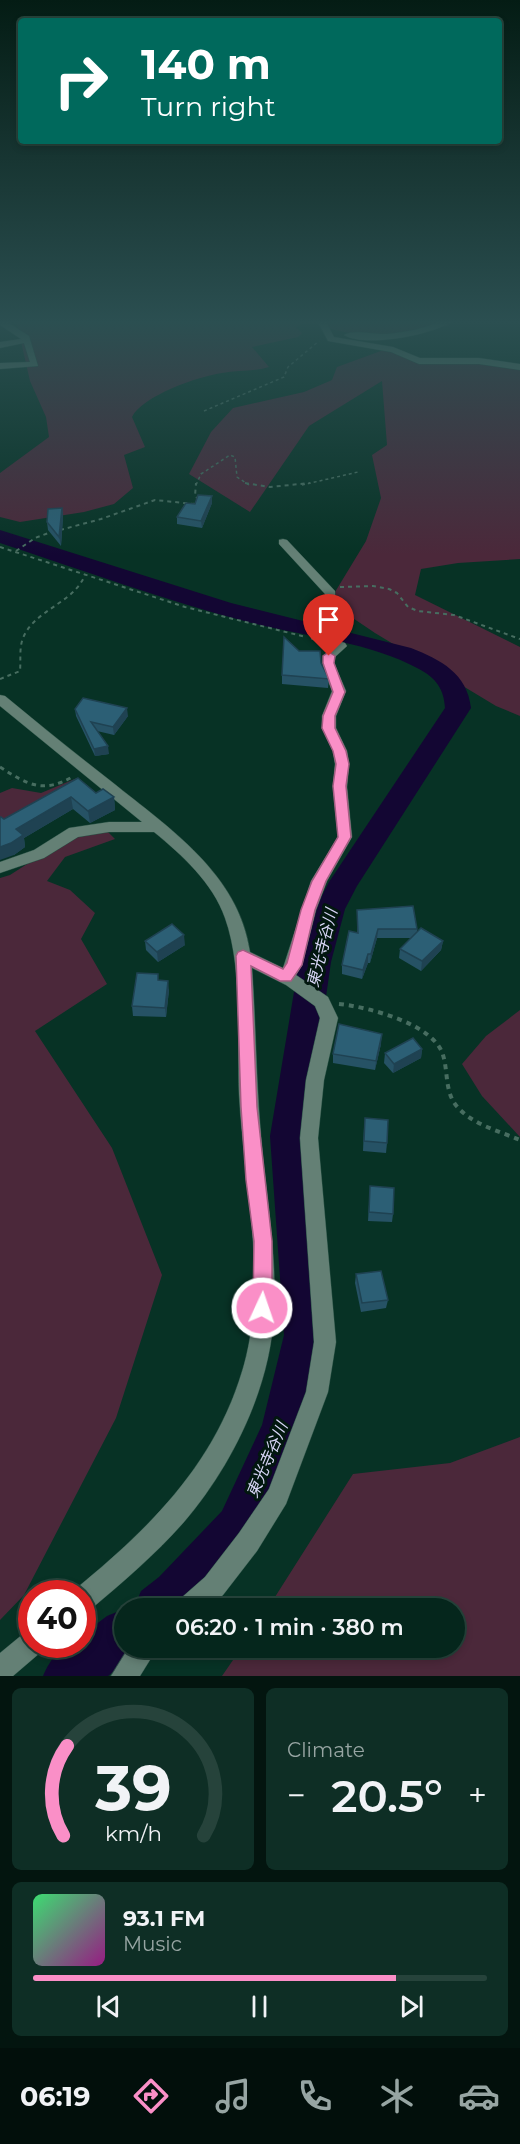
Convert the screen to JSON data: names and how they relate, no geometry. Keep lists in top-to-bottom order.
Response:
{
  "water": ["東光寺谷川"],
  "page": {
    "turn": ["140 m", "Turn right"],
    "limit": "40",
    "trip": "06:20 · 1 min · 380 m",
    "tile": "Climate",
    "heat": ["−", "20.5°", "+"],
    "song": ["93.1 FM", "Music"],
    "tabs": "06:19",
    "gauge": ["39", "km/h"]
  }
}
